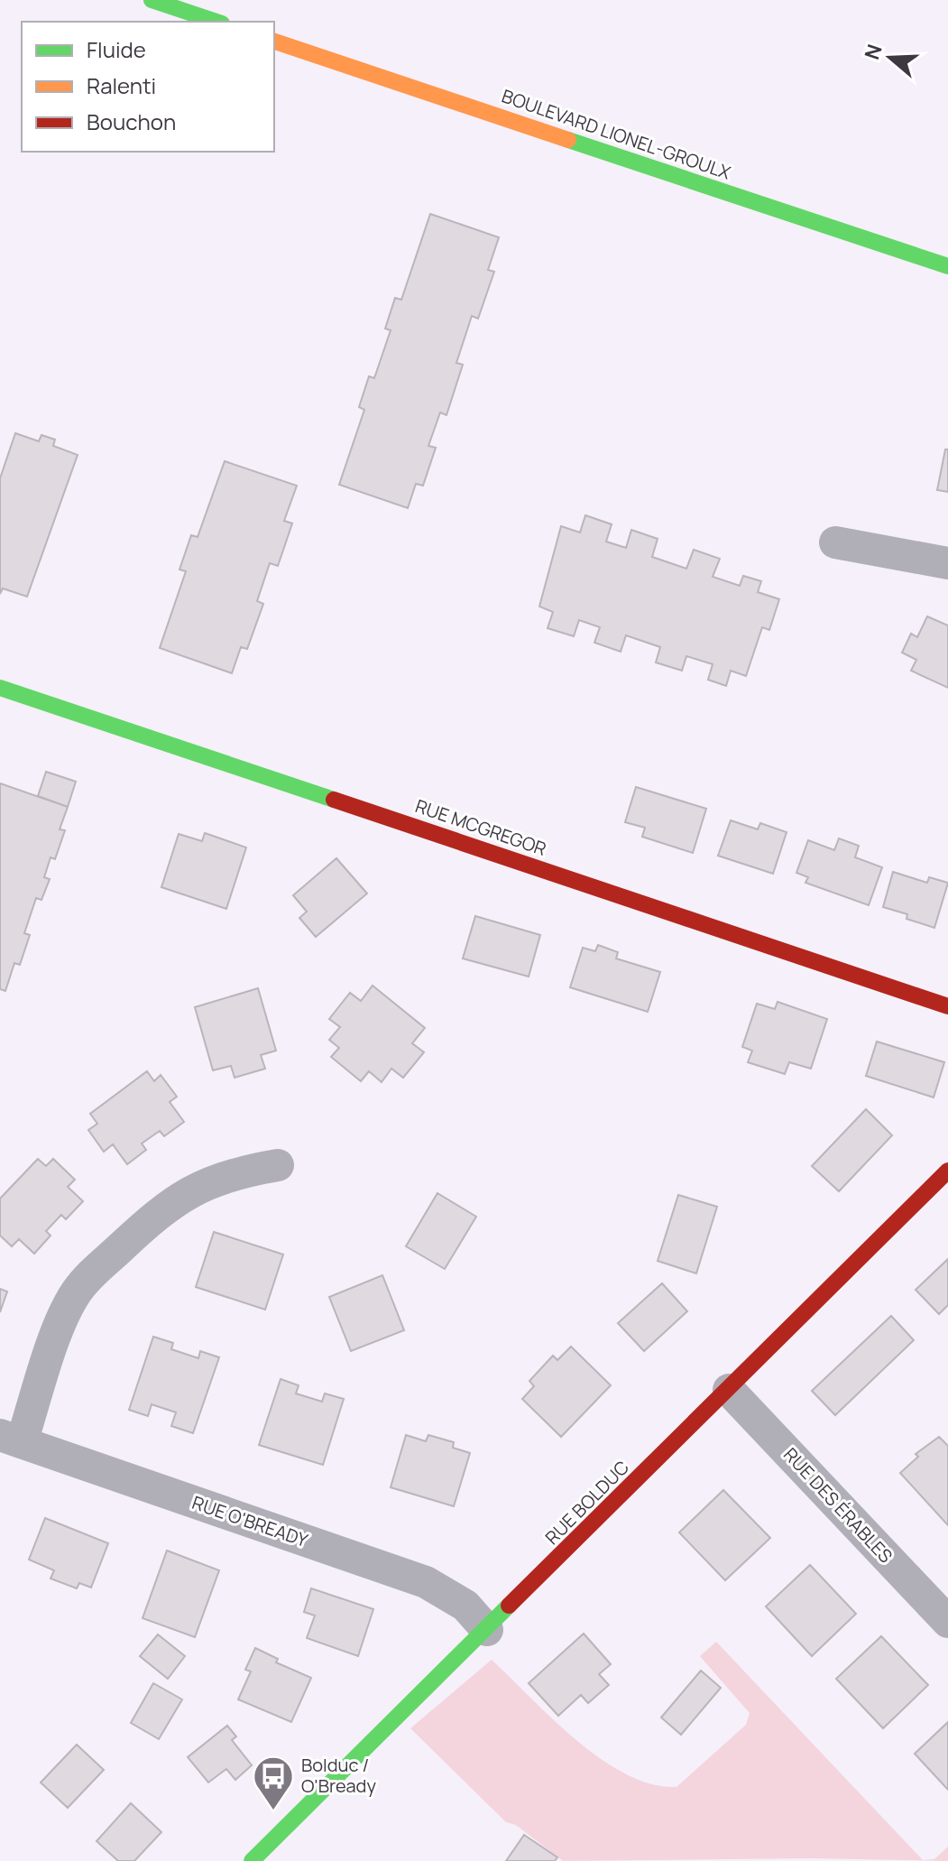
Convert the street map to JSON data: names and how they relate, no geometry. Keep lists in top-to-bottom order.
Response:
{
  "streets": {
    "street": [
      "BOULEVARD LIONEL-GROULX",
      "RUE MCGREGOR",
      "RUE BOLDUC",
      "RUE DES ÉRABLES",
      "RUE O'BREADY"
    ]
  },
  "crossings": [
    ["RUE BOLDUC", "RUE DES ÉRABLES"],
    ["RUE BOLDUC", "RUE O'BREADY"]
  ],
  "places": {
    "bus stop": ["Bolduc / O'Bready"]
  },
  "legend": ["Fluide", "Ralenti", "Bouchon"],
  "north": "left"
}
